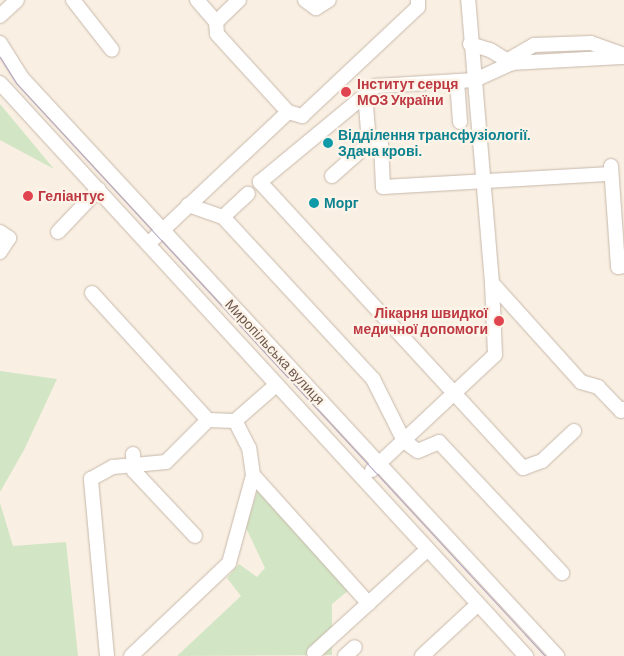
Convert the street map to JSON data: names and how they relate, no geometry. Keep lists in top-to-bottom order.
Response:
{
  "streets": {
    "street": ["Миропільська вулиця"]
  },
  "places": [
    "Інститут серця МОЗ України",
    "Відділення трансфузіології. Здача крові.",
    "Геліантус",
    "Морг",
    "Лікарня швидкої медичної допомоги"
  ]
}
